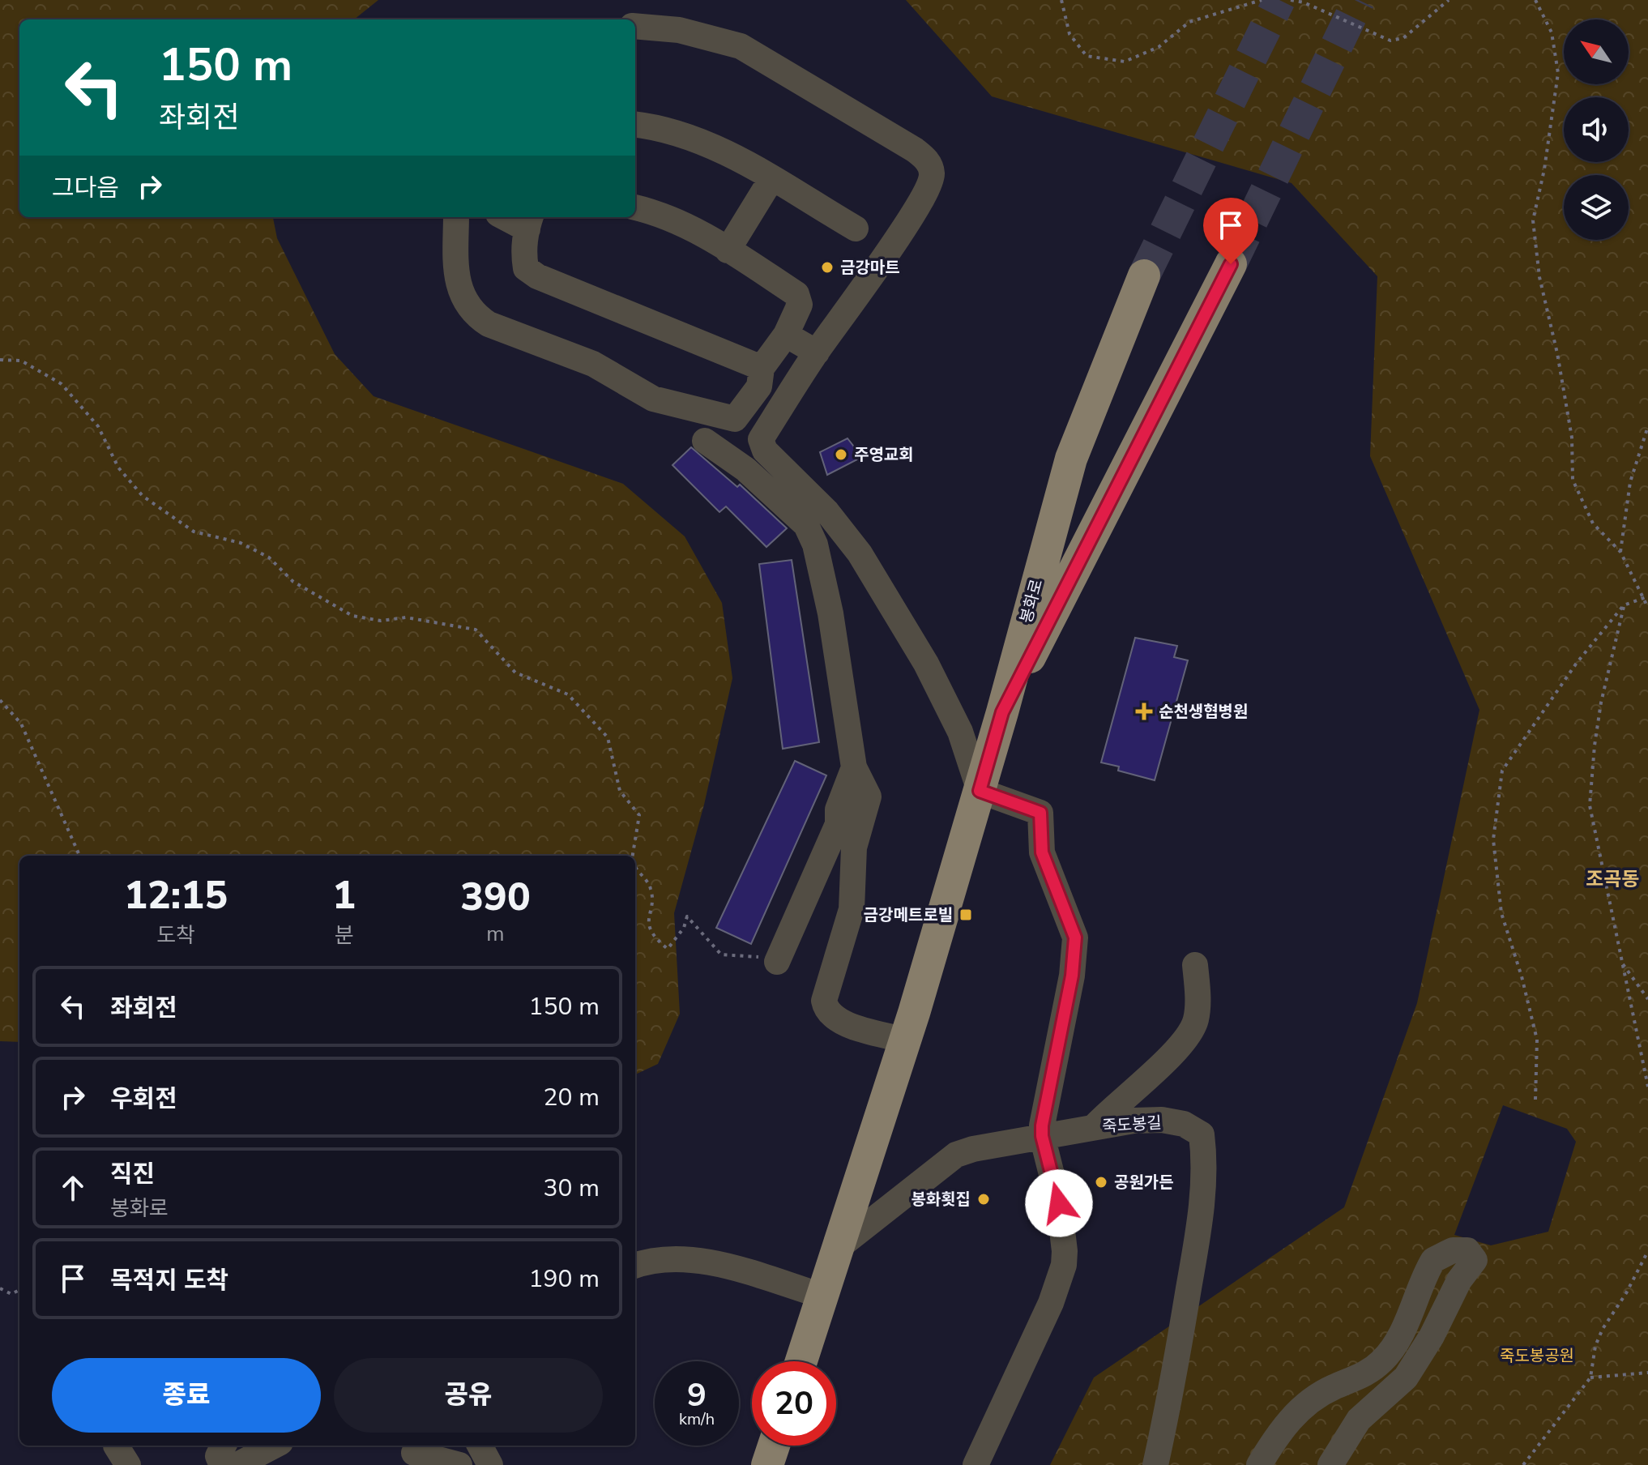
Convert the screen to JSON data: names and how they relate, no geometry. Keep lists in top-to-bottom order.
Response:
{
  "streets": {
    "main road": ["봉화로"],
    "street": ["죽도봉길"]
  },
  "districts": ["조곡동"],
  "parks": ["죽도봉공원"],
  "places": {
    "other": [
      "금강마트",
      "주영교회",
      "공원가든",
      "봉화횟집"
    ],
    "health": ["순천생협병원"],
    "transit": ["금강메트로빌"]
  },
  "north": "top left",
  "page": {
    "turn": ["150 m", "좌회전"],
    "then": "그다음",
    "eta": [
      "12:15",
      "도착",
      "1",
      "분",
      "390",
      "m"
    ],
    "list": [
      {
        "name": "좌회전",
        "value": "150 m"
      },
      {
        "name": "우회전",
        "value": "20 m"
      },
      {
        "name": "직진",
        "note": "봉화로",
        "value": "30 m"
      },
      {
        "name": "목적지 도착",
        "value": "190 m"
      }
    ],
    "buttons": ["종료", "공유"],
    "speed": "9 km/h",
    "limit": "20"
  }
}
